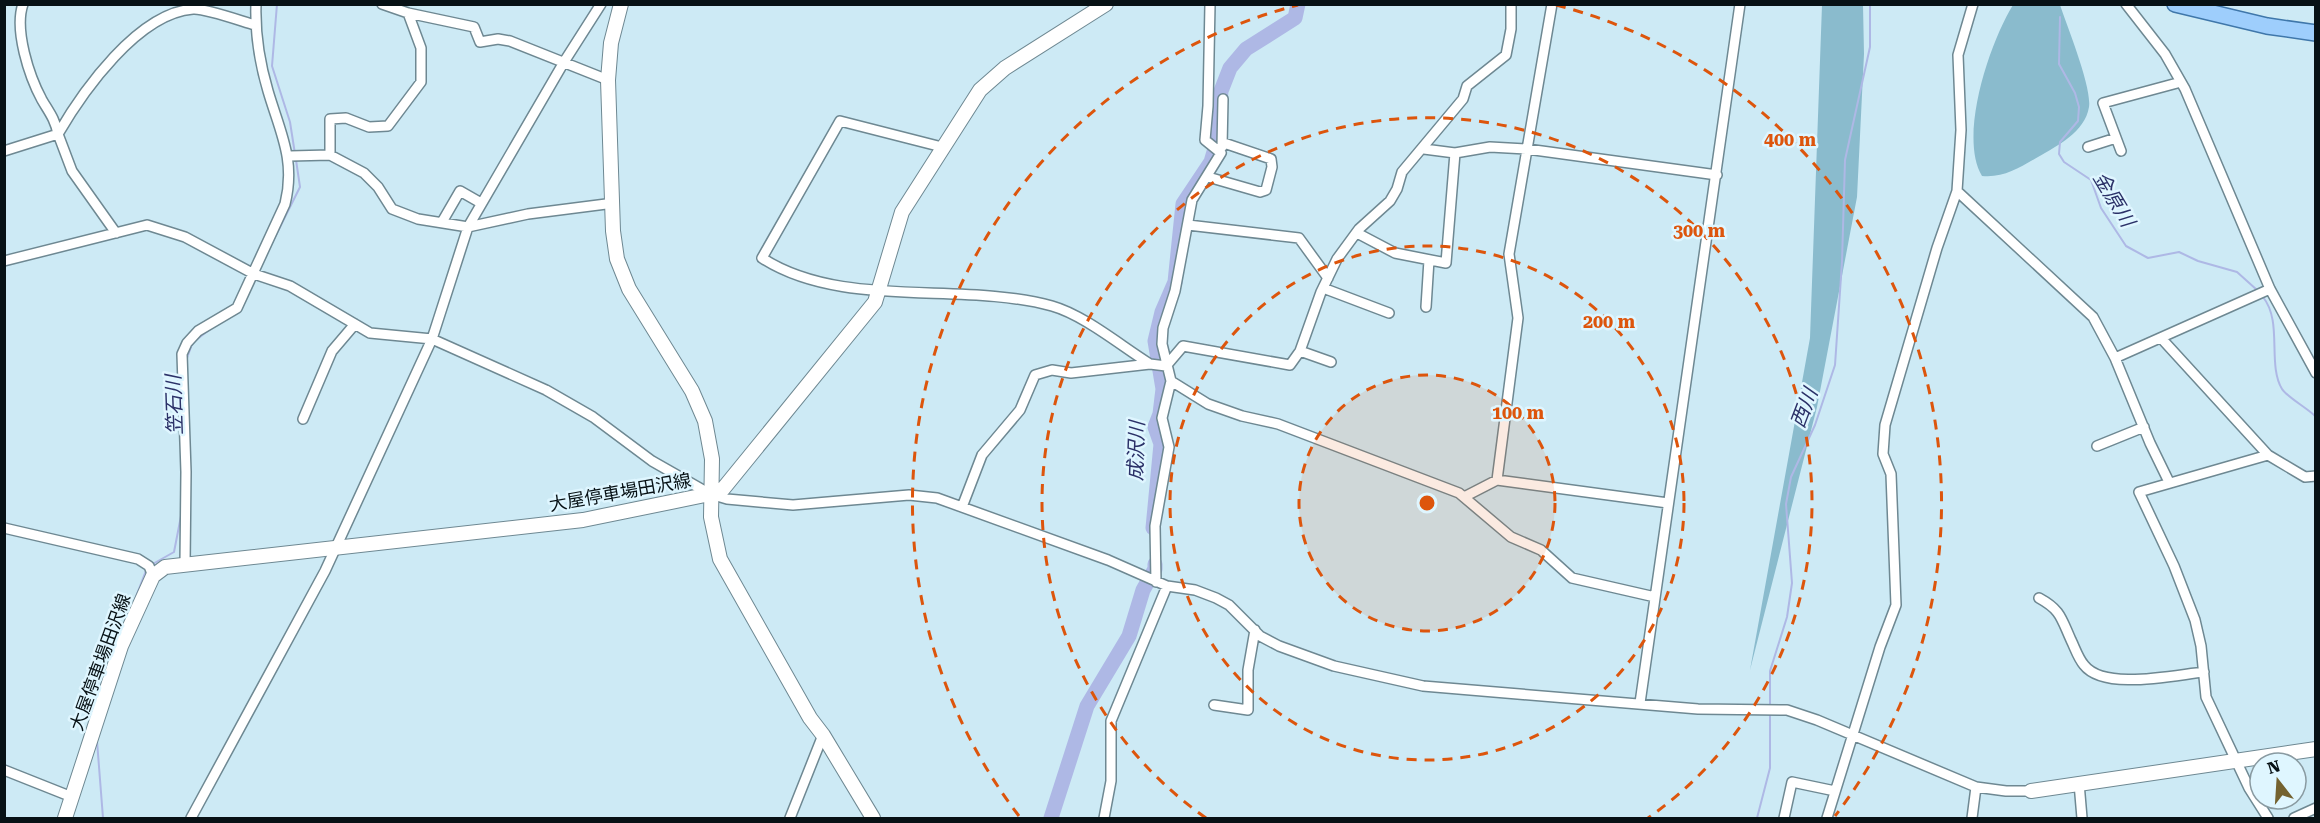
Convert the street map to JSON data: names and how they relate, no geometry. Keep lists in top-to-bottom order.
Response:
{
  "streets": {
    "main road": ["大屋停車場田沢線"]
  },
  "water": [
    "金原川",
    "笠石川",
    "西川",
    "成沢川"
  ],
  "north": "top",
  "rings": [
    "400 m",
    "300 m",
    "200 m",
    "100 m"
  ]
}
